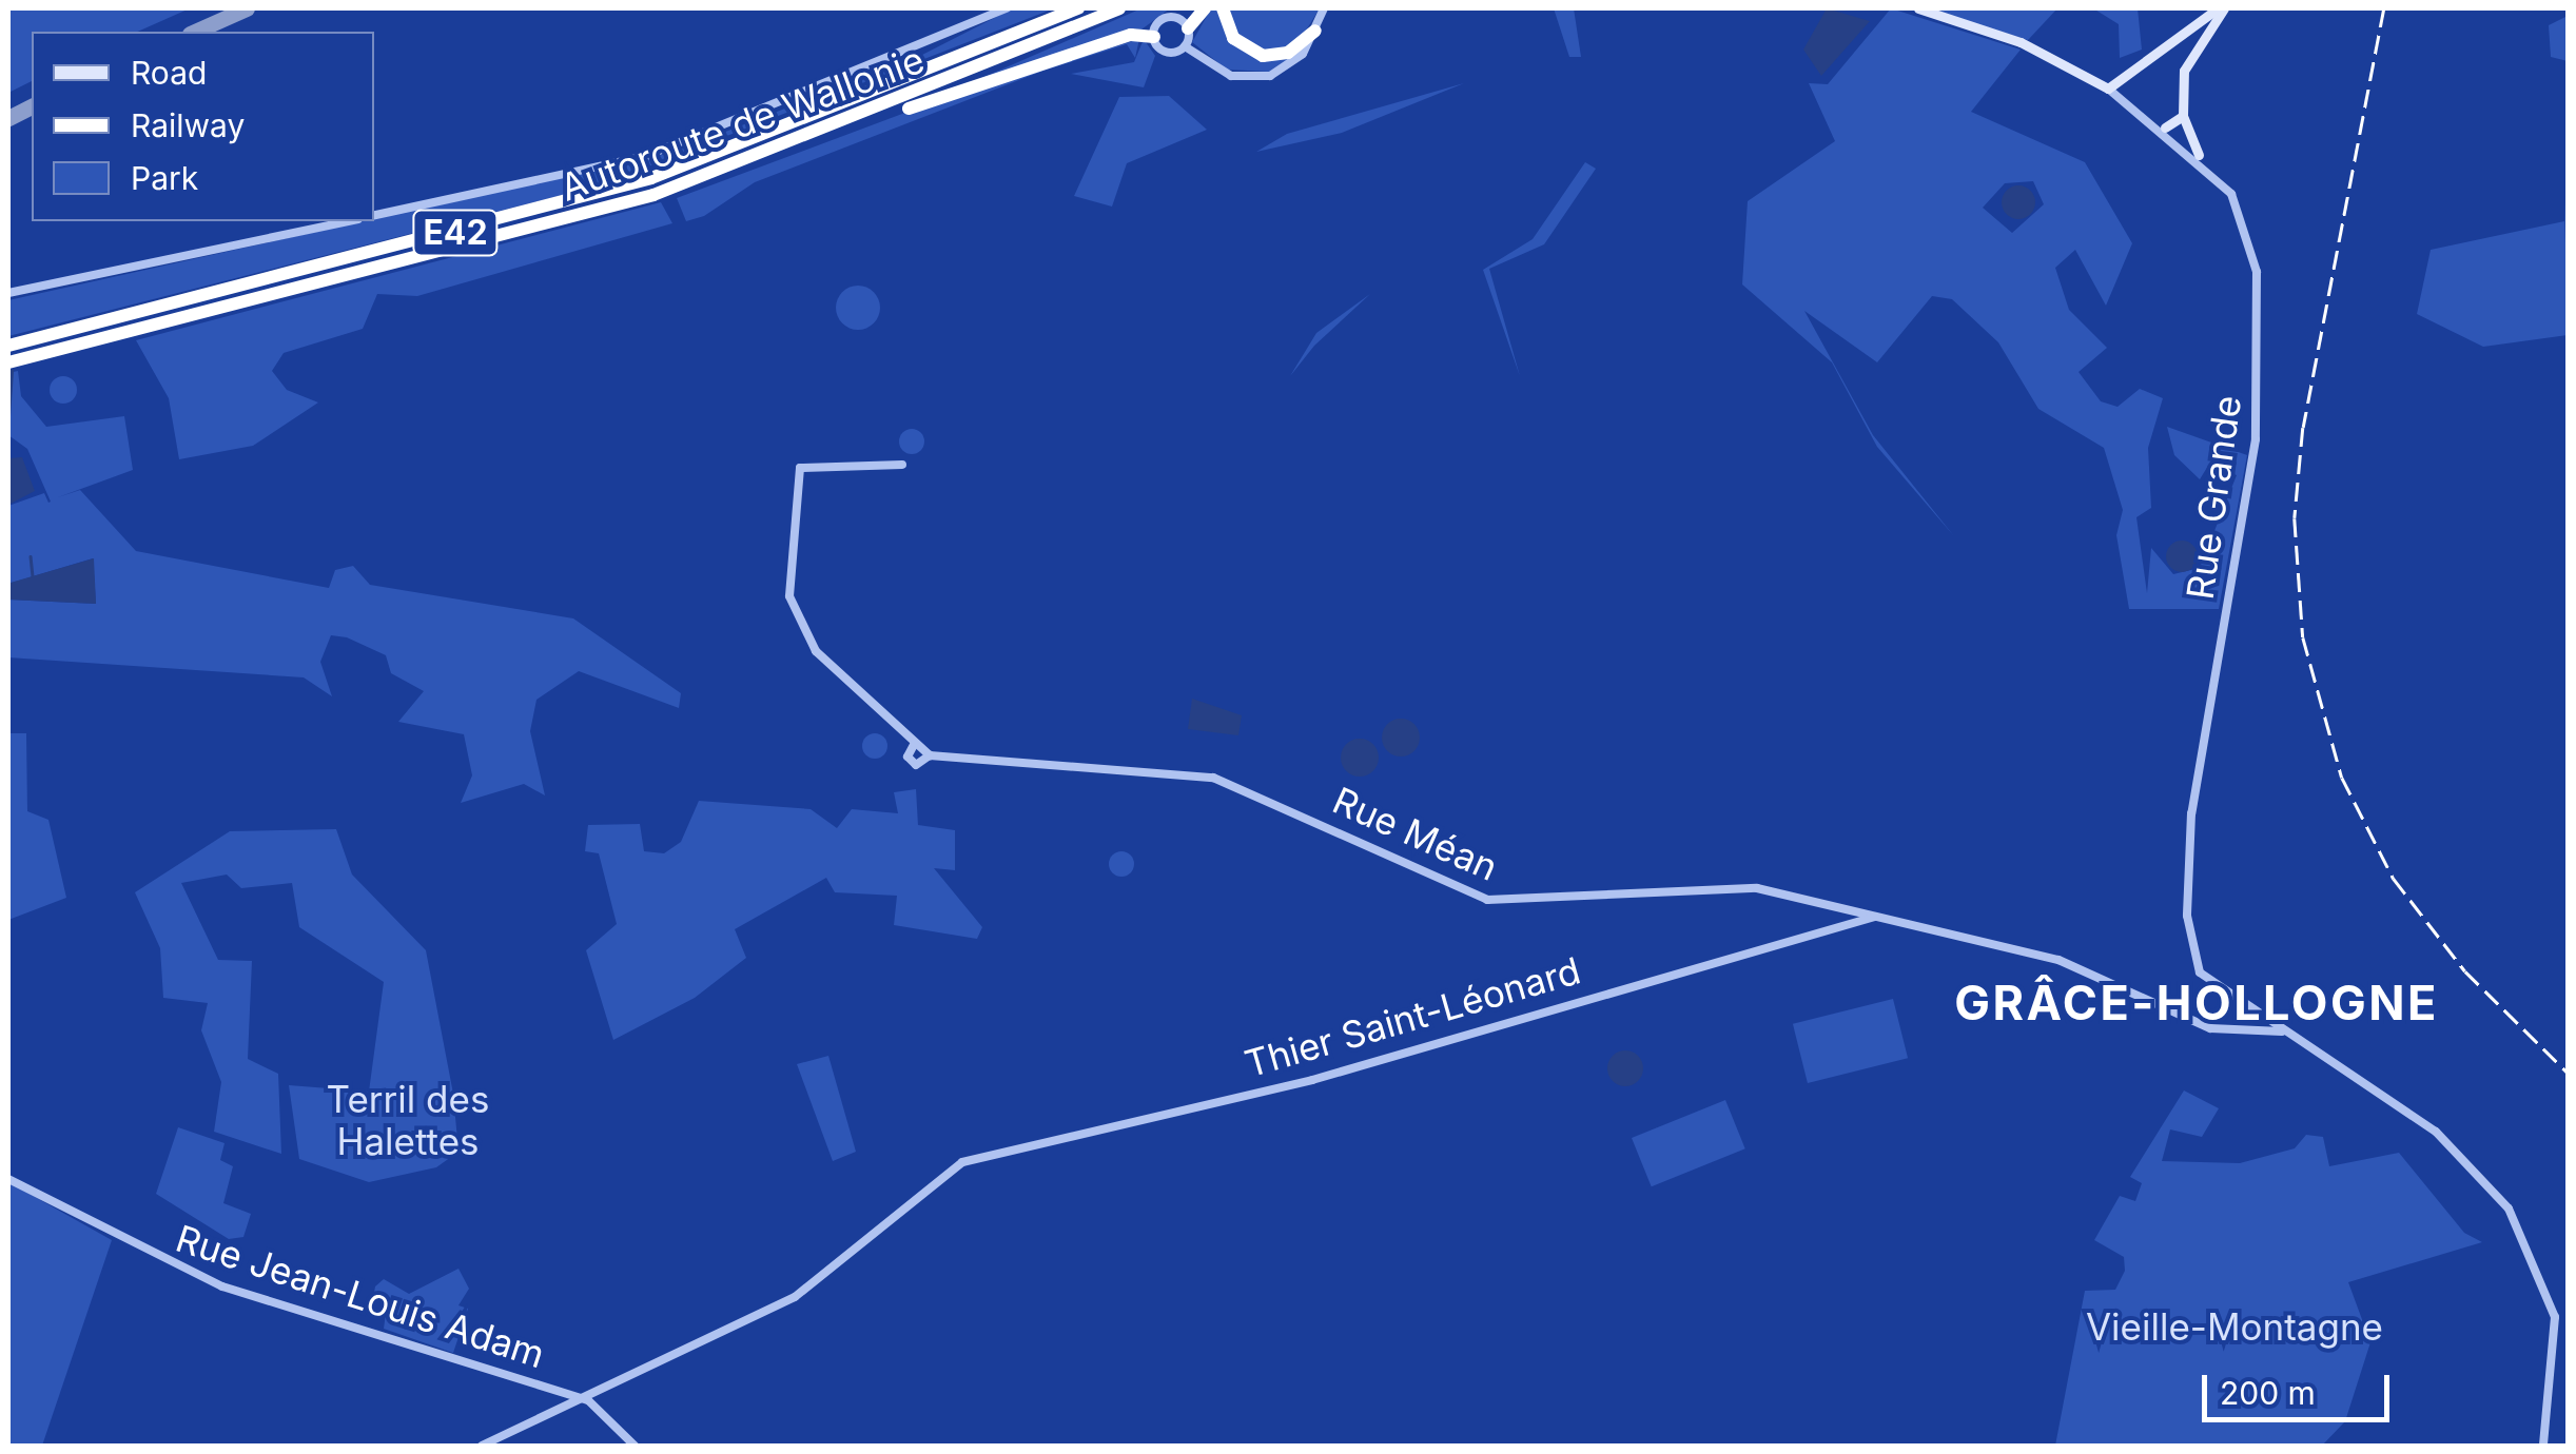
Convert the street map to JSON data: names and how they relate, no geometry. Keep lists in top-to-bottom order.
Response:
{
  "streets": {
    "highway": ["Autoroute de Wallonie", "E42"],
    "street": [
      "Rue Grande",
      "Rue Méan",
      "Thier Saint-Léonard",
      "Rue Jean-Louis Adam"
    ]
  },
  "crossings": [
    ["Rue Grande", "Rue Méan"],
    ["Rue Méan", "Thier Saint-Léonard"],
    ["Thier Saint-Léonard", "Rue Jean-Louis Adam"]
  ],
  "districts": ["GRÂCE-HOLLOGNE"],
  "parks": ["Terril des Halettes", "Vieille-Montagne"],
  "legend": ["Road", "Railway", "Park"],
  "scale_bar": "200 m"
}
